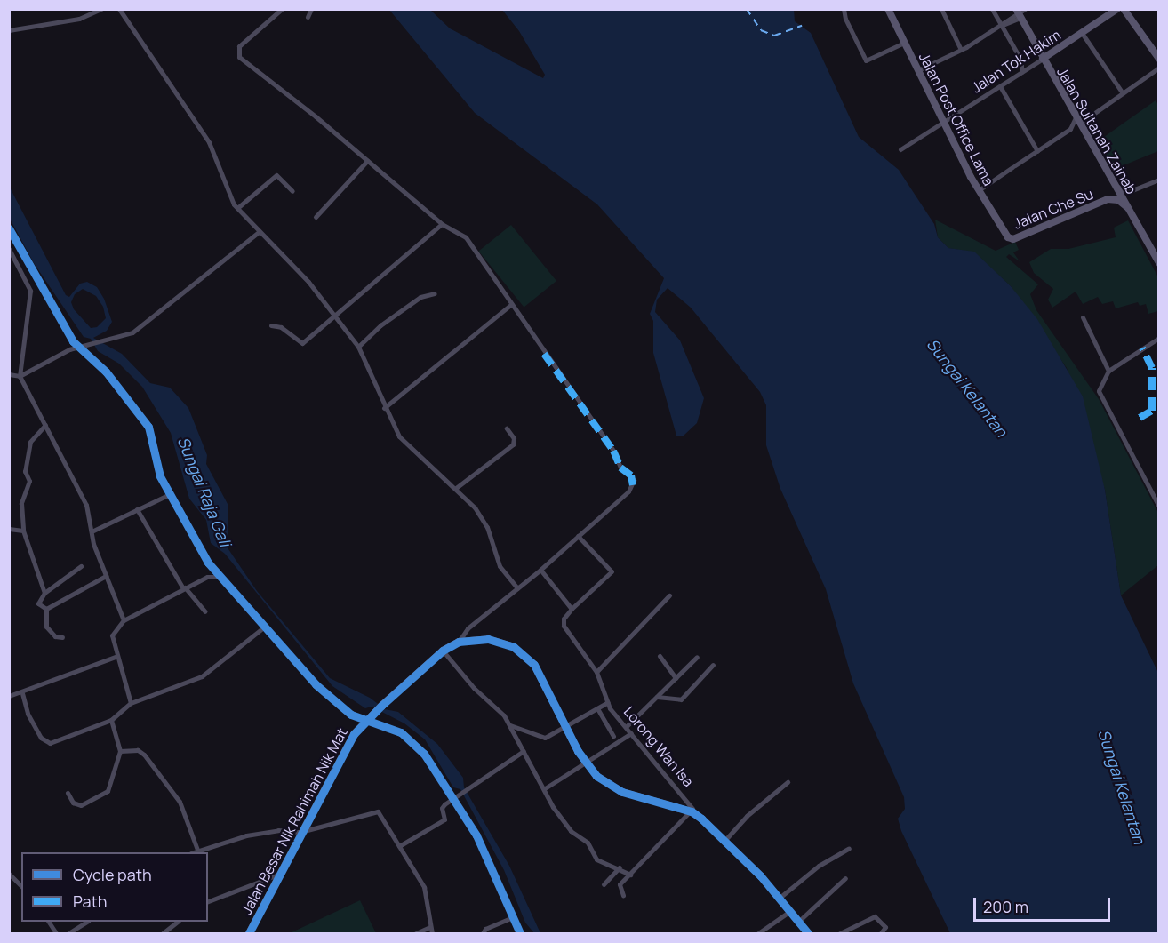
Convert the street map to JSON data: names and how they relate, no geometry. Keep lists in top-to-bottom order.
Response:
{
  "streets": {
    "street": [
      "Jalan Tok Hakim",
      "Jalan Post Office Lama",
      "Jalan Sultanah Zainab",
      "Jalan Che Su",
      "Lorong Wan Isa",
      "Jalan Besar Nik Rahimah Nik Mat"
    ]
  },
  "crossings": [
    ["Jalan Tok Hakim", "Jalan Post Office Lama"],
    ["Jalan Tok Hakim", "Jalan Sultanah Zainab"],
    ["Jalan Post Office Lama", "Jalan Che Su"],
    ["Lorong Wan Isa", "Jalan Besar Nik Rahimah Nik Mat"]
  ],
  "water": ["Sungai Kelantan", "Sungai Raja Gali"],
  "legend": ["Cycle path", "Path"],
  "scale_bar": "200 m"
}
